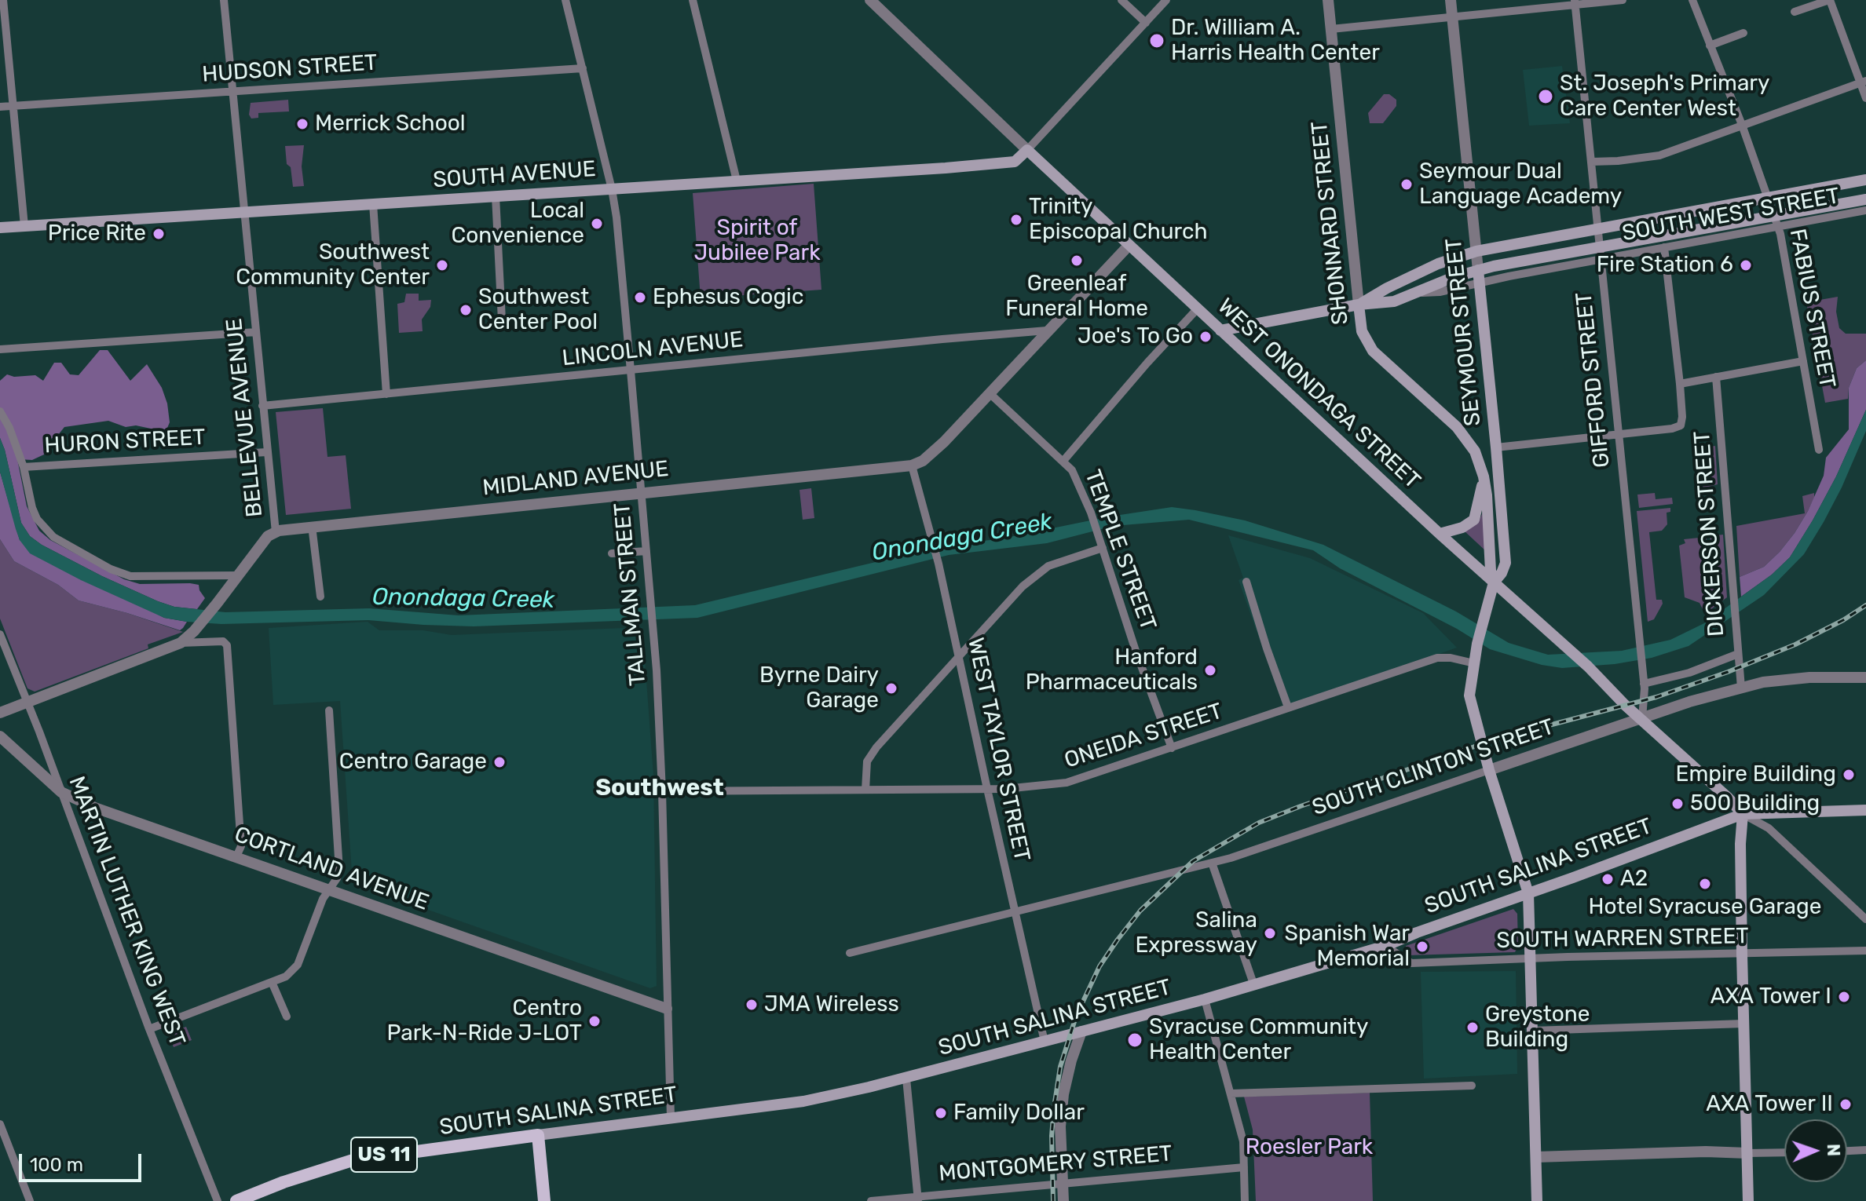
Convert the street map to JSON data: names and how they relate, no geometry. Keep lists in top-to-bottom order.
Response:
{
  "streets": {
    "main road": [
      "SOUTH AVENUE",
      "SOUTH WEST STREET",
      "SHONNARD STREET",
      "SEYMOUR STREET",
      "WEST ONONDAGA STREET",
      "SOUTH SALINA STREET",
      "US 11"
    ],
    "street": [
      "HUDSON STREET",
      "FABIUS STREET",
      "LINCOLN AVENUE",
      "GIFFORD STREET",
      "BELLEVUE AVENUE",
      "HURON STREET",
      "MIDLAND AVENUE",
      "DICKERSON STREET",
      "TEMPLE STREET",
      "TALLMAN STREET",
      "ONEIDA STREET",
      "WEST TAYLOR STREET",
      "SOUTH CLINTON STREET",
      "CORTLAND AVENUE",
      "MARTIN LUTHER KING WEST",
      "SOUTH WARREN STREET",
      "MONTGOMERY STREET"
    ]
  },
  "crossings": [
    ["HUDSON STREET", "BELLEVUE AVENUE"],
    ["HUDSON STREET", "TALLMAN STREET"],
    ["SOUTH AVENUE", "WEST ONONDAGA STREET"],
    ["SOUTH AVENUE", "BELLEVUE AVENUE"],
    ["SOUTH AVENUE", "TALLMAN STREET"],
    ["SOUTH WEST STREET", "SHONNARD STREET"],
    ["SOUTH WEST STREET", "FABIUS STREET"],
    ["SOUTH WEST STREET", "SEYMOUR STREET"],
    ["SOUTH WEST STREET", "GIFFORD STREET"],
    ["SOUTH WEST STREET", "WEST ONONDAGA STREET"],
    ["SHONNARD STREET", "SEYMOUR STREET"],
    ["SHONNARD STREET", "WEST ONONDAGA STREET"],
    ["SEYMOUR STREET", "WEST ONONDAGA STREET"],
    ["LINCOLN AVENUE", "BELLEVUE AVENUE"],
    ["LINCOLN AVENUE", "MIDLAND AVENUE"],
    ["LINCOLN AVENUE", "TALLMAN STREET"],
    ["GIFFORD STREET", "WEST ONONDAGA STREET"],
    ["GIFFORD STREET", "SOUTH CLINTON STREET"],
    ["WEST ONONDAGA STREET", "MIDLAND AVENUE"],
    ["WEST ONONDAGA STREET", "SOUTH CLINTON STREET"],
    ["WEST ONONDAGA STREET", "SOUTH SALINA STREET"],
    ["BELLEVUE AVENUE", "HURON STREET"],
    ["BELLEVUE AVENUE", "MIDLAND AVENUE"],
    ["MIDLAND AVENUE", "TEMPLE STREET"],
    ["MIDLAND AVENUE", "TALLMAN STREET"],
    ["MIDLAND AVENUE", "WEST TAYLOR STREET"],
    ["DICKERSON STREET", "SOUTH CLINTON STREET"],
    ["TEMPLE STREET", "ONEIDA STREET"],
    ["TALLMAN STREET", "ONEIDA STREET"],
    ["TALLMAN STREET", "SOUTH SALINA STREET"],
    ["TALLMAN STREET", "CORTLAND AVENUE"],
    ["ONEIDA STREET", "WEST TAYLOR STREET"],
    ["WEST TAYLOR STREET", "SOUTH CLINTON STREET"],
    ["WEST TAYLOR STREET", "SOUTH SALINA STREET"],
    ["SOUTH SALINA STREET", "SOUTH WARREN STREET"],
    ["CORTLAND AVENUE", "MARTIN LUTHER KING WEST"]
  ],
  "districts": ["Southwest"],
  "water": ["Onondaga Creek"],
  "parks": ["Spirit of Jubilee Park", "Roesler Park"],
  "places": [
    "Dr. William A. Harris Health Center",
    "St. Joseph's Primary Care Center West",
    "Merrick School",
    "Seymour Dual Language Academy",
    "Trinity Episcopal Church",
    "Local Convenience",
    "Price Rite",
    "Greenleaf Funeral Home",
    "Southwest Community Center",
    "Fire Station 6",
    "Ephesus Cogic",
    "Southwest Center Pool",
    "Joe's To Go",
    "Hanford Pharmaceuticals",
    "Byrne Dairy Garage",
    "Centro Garage",
    "Empire Building",
    "500 Building",
    "A2",
    "Hotel Syracuse Garage",
    "Salina Expressway",
    "Spanish War Memorial",
    "AXA Tower I",
    "JMA Wireless",
    "Centro Park-N-Ride J-LOT",
    "Greystone Building",
    "Syracuse Community Health Center",
    "AXA Tower II",
    "Family Dollar"
  ],
  "scale_bar": "100 m",
  "north": "right"
}
